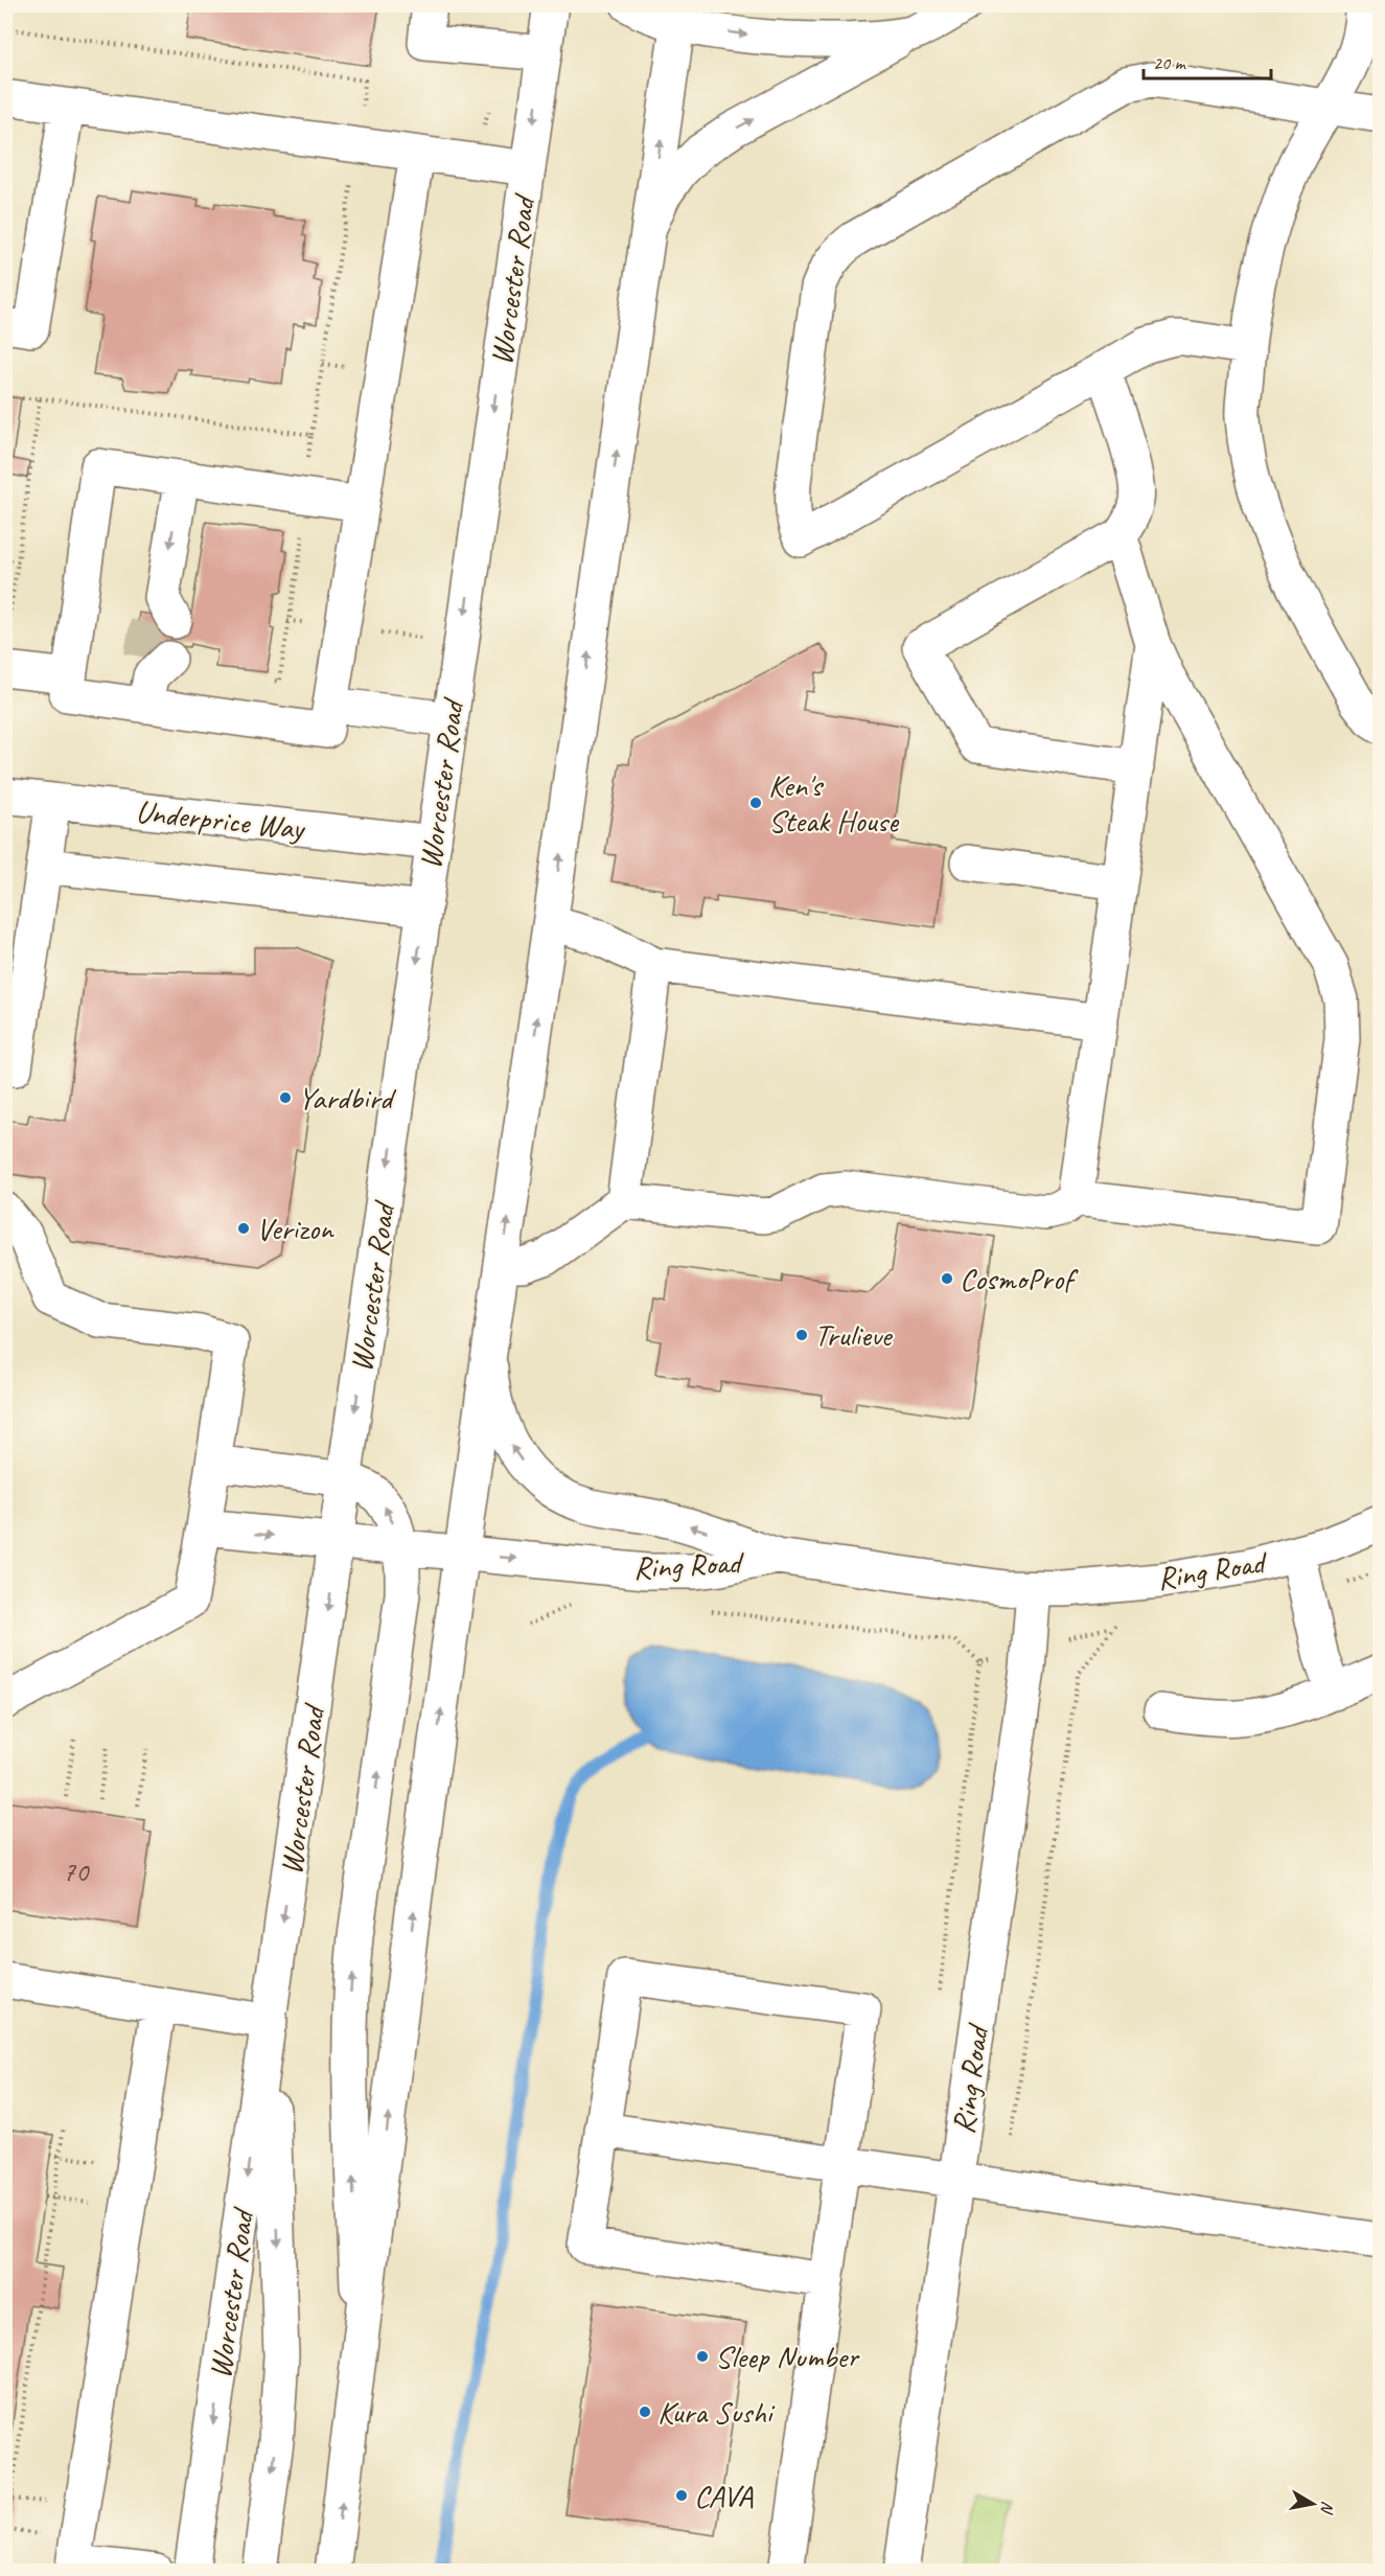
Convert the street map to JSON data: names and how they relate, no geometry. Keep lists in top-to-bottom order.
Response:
{
  "streets": {
    "main road": ["Worcester Road", "Underprice Way", "Ring Road"]
  },
  "crossings": [
    ["Worcester Road", "Underprice Way"],
    ["Worcester Road", "Ring Road"]
  ],
  "places": [
    "Ken's Steak House",
    "Yardbird",
    "Verizon",
    "CosmoProf",
    "Trulieve",
    "Sleep Number",
    "Kura Sushi",
    "CAVA"
  ],
  "house_numbers": ["70"],
  "scale_bar": "20 m",
  "north": "right"
}
